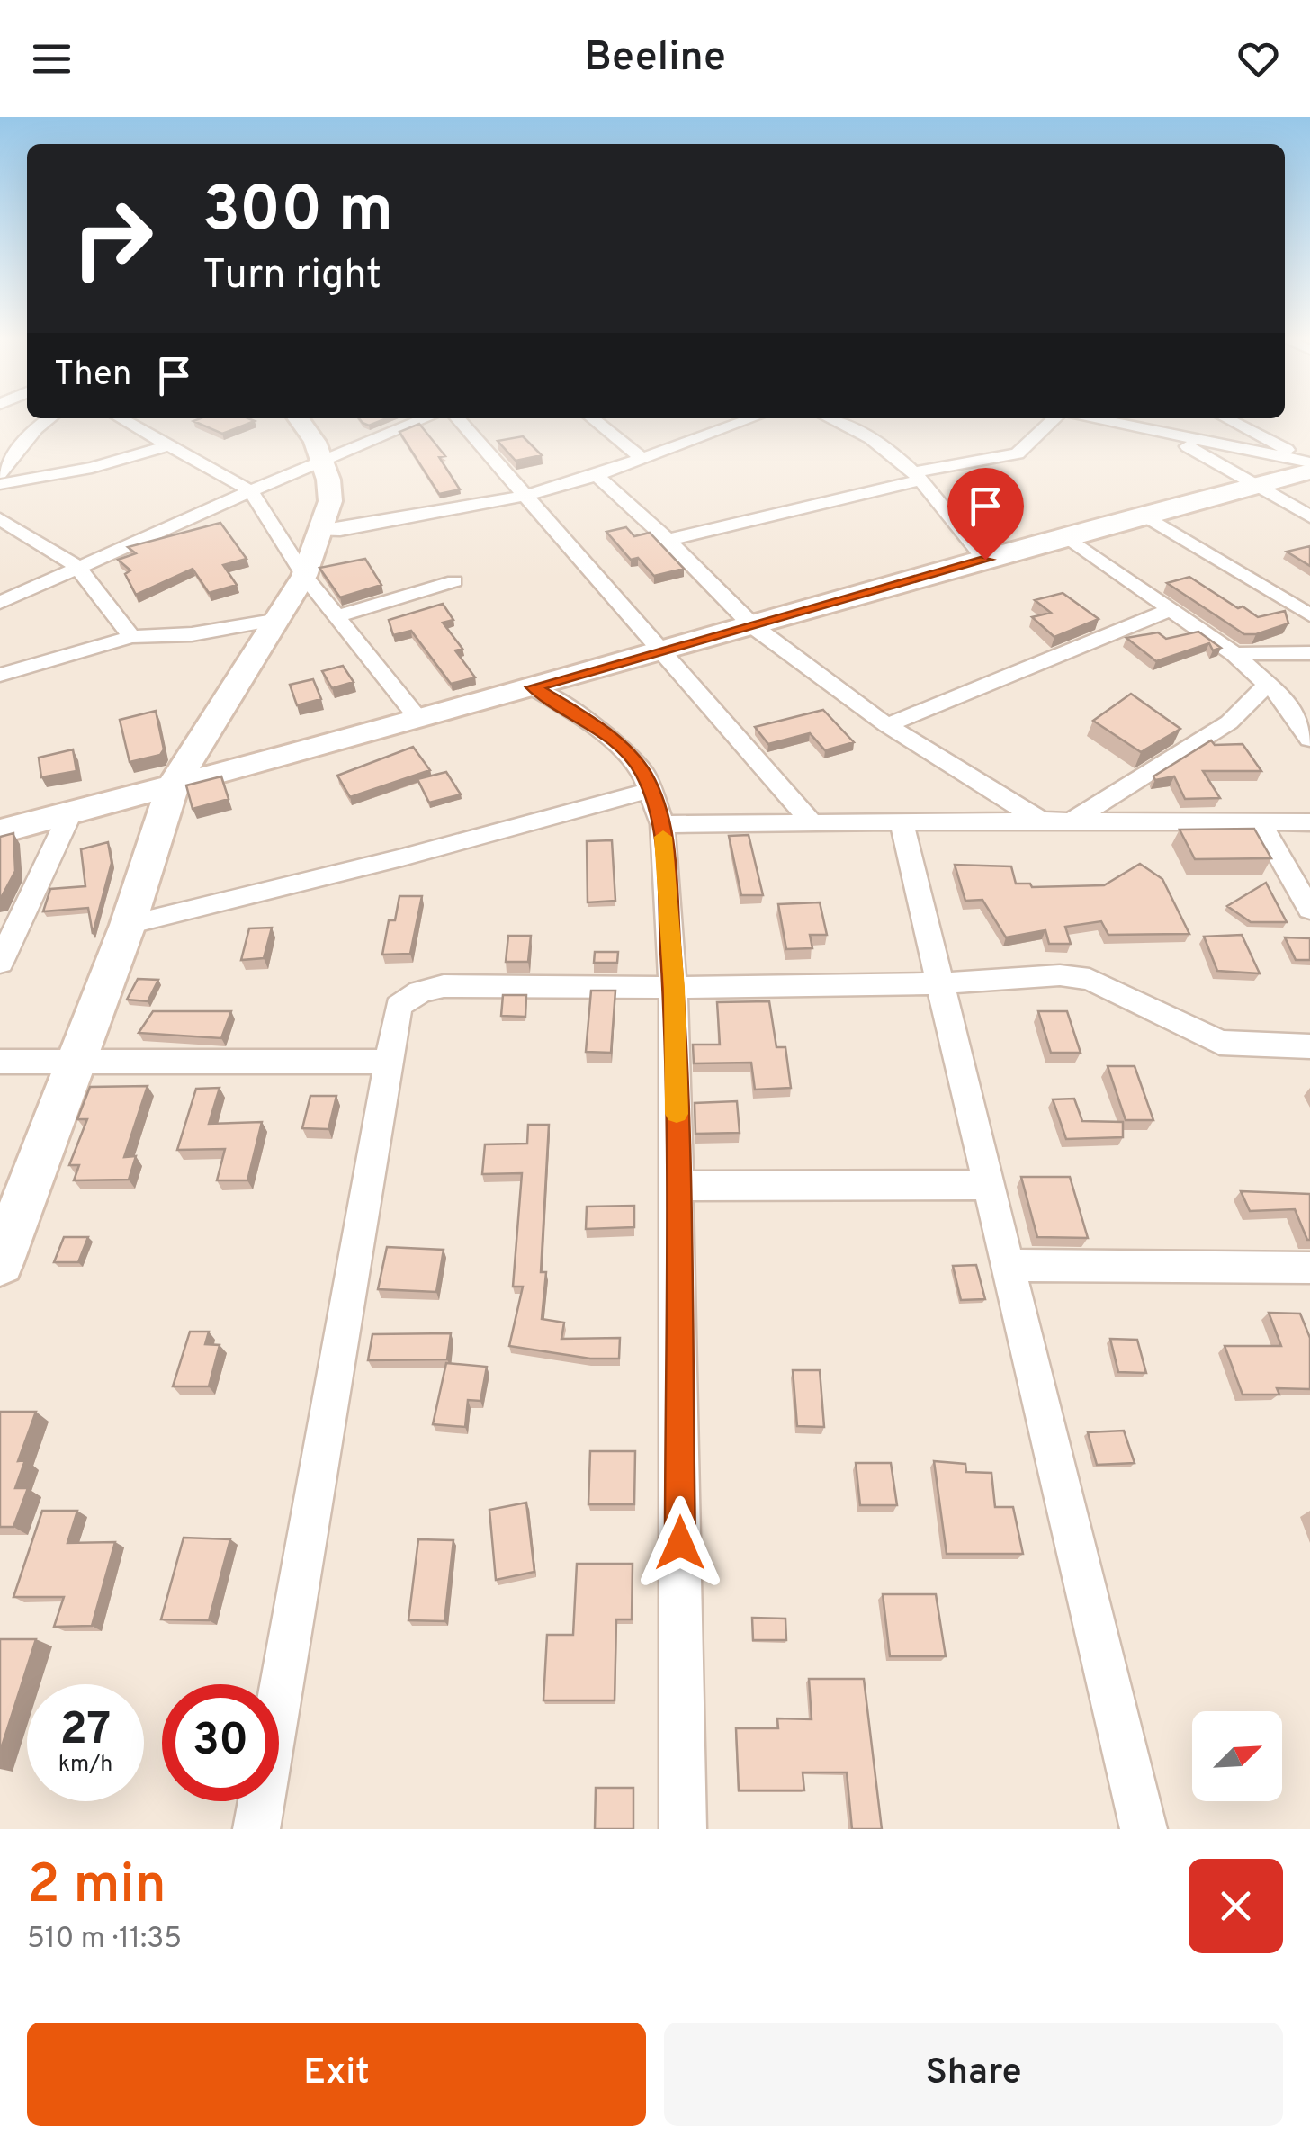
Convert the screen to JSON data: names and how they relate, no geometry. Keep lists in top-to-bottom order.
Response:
{
  "north": "top right",
  "page": {
    "header": "Beeline",
    "turn": ["300 m", "Turn right"],
    "then": "Then",
    "speed": "27 km/h",
    "limit": "30",
    "heading": ["2 min", "510 m · 11:35"],
    "buttons": ["Exit", "Share"]
  }
}
